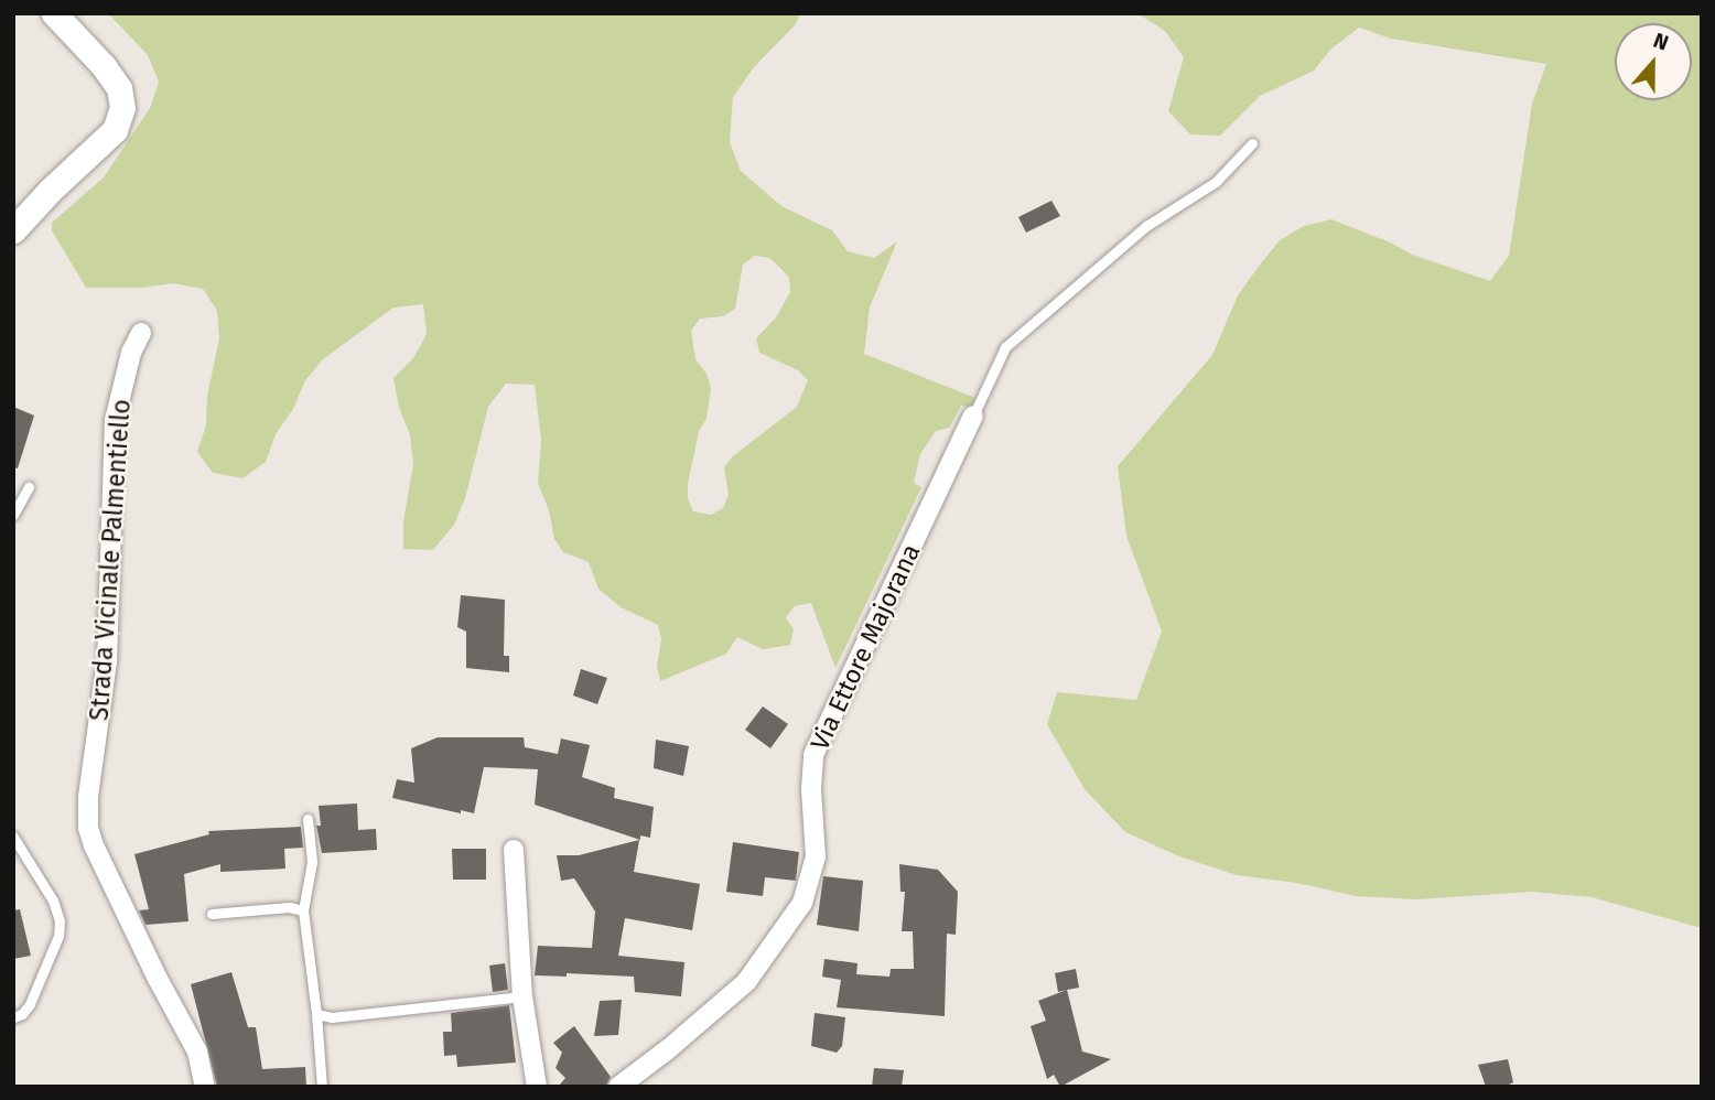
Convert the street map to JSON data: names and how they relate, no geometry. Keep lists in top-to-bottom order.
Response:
{
  "streets": {
    "street": ["Strada Vicinale Palmentiello", "Via Ettore Majorana"]
  },
  "north": "top"
}
